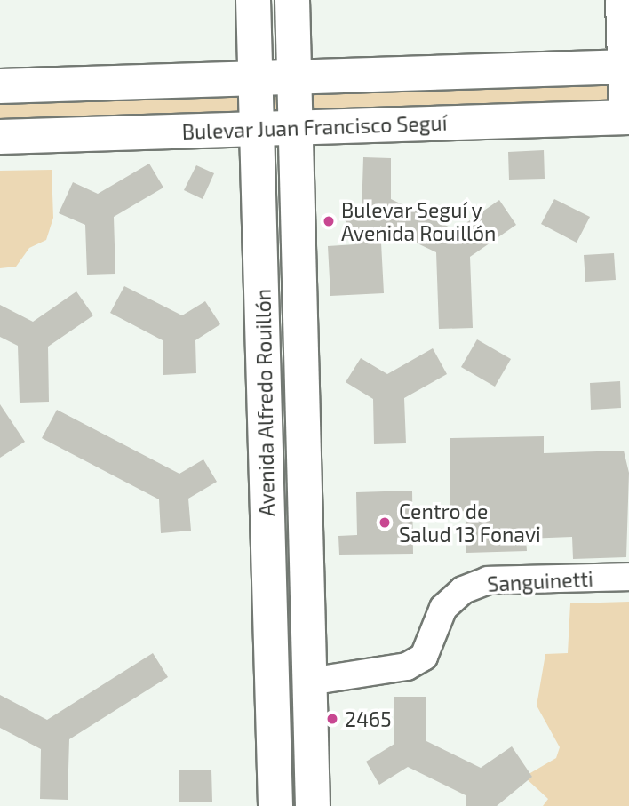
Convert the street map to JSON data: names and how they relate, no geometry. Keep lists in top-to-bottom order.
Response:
{
  "streets": {
    "street": ["Bulevar Juan Francisco Seguí", "Avenida Alfredo Rouillón", "Sanguinetti"]
  },
  "crossings": [
    ["Bulevar Juan Francisco Seguí", "Avenida Alfredo Rouillón"],
    ["Avenida Alfredo Rouillón", "Sanguinetti"]
  ],
  "places": ["Bulevar Seguí y Avenida Rouillón", "Centro de Salud 13 Fonavi", "2465"]
}
